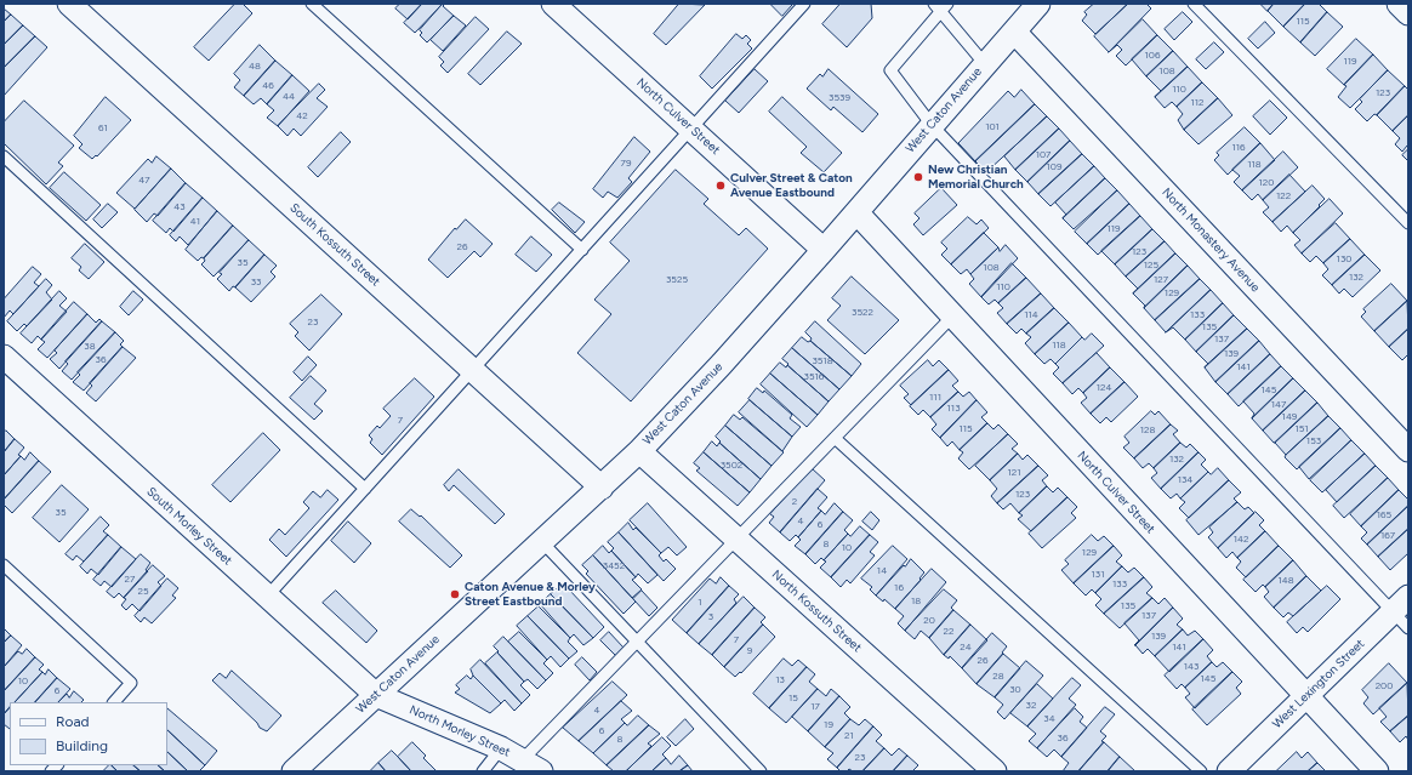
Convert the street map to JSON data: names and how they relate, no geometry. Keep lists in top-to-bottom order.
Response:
{
  "streets": {
    "street": [
      "West Caton Avenue",
      "North Culver Street",
      "North Monastery Avenue",
      "South Kossuth Street",
      "South Morley Street",
      "North Kossuth Street",
      "West Lexington Street",
      "North Morley Street"
    ]
  },
  "crossings": [
    ["West Caton Avenue", "North Culver Street"],
    ["West Caton Avenue", "North Monastery Avenue"],
    ["West Caton Avenue", "South Kossuth Street"],
    ["West Caton Avenue", "South Morley Street"],
    ["West Caton Avenue", "North Kossuth Street"],
    ["West Caton Avenue", "North Morley Street"],
    ["North Culver Street", "West Lexington Street"],
    ["South Morley Street", "North Morley Street"]
  ],
  "places": ["New Christian Memorial Church", "Culver Street & Caton Avenue Eastbound", "Caton Avenue & Morley Street Eastbound"],
  "house_numbers": [
    "115",
    "106",
    "119",
    "48",
    "108",
    "46",
    "110",
    "123",
    "44",
    "3539",
    "112",
    "42",
    "101",
    "61",
    "116",
    "107",
    "79",
    "118",
    "109",
    "47",
    "120",
    "122",
    "43",
    "41",
    "119",
    "26",
    "123",
    "130",
    "35",
    "125",
    "108",
    "132",
    "3525",
    "127",
    "33",
    "110",
    "129",
    "3522",
    "114",
    "133",
    "23",
    "135",
    "137",
    "118",
    "38",
    "139",
    "36",
    "3518",
    "141",
    "3516",
    "124",
    "145",
    "111",
    "147",
    "113",
    "149",
    "7",
    "115",
    "151",
    "128",
    "153",
    "132",
    "3502",
    "121",
    "134",
    "123",
    "2",
    "35",
    "165",
    "4",
    "6",
    "167",
    "142",
    "8",
    "10",
    "129",
    "3452",
    "14",
    "131",
    "27",
    "148",
    "133",
    "16",
    "25",
    "18",
    "1",
    "135",
    "137",
    "3",
    "20",
    "22",
    "139",
    "7",
    "24",
    "141",
    "9",
    "26",
    "143",
    "28",
    "145",
    "13",
    "10",
    "200",
    "30",
    "6",
    "15",
    "32",
    "17",
    "4",
    "34",
    "19",
    "6",
    "21",
    "36",
    "8",
    "23"
  ],
  "legend": ["Road", "Building"]
}
